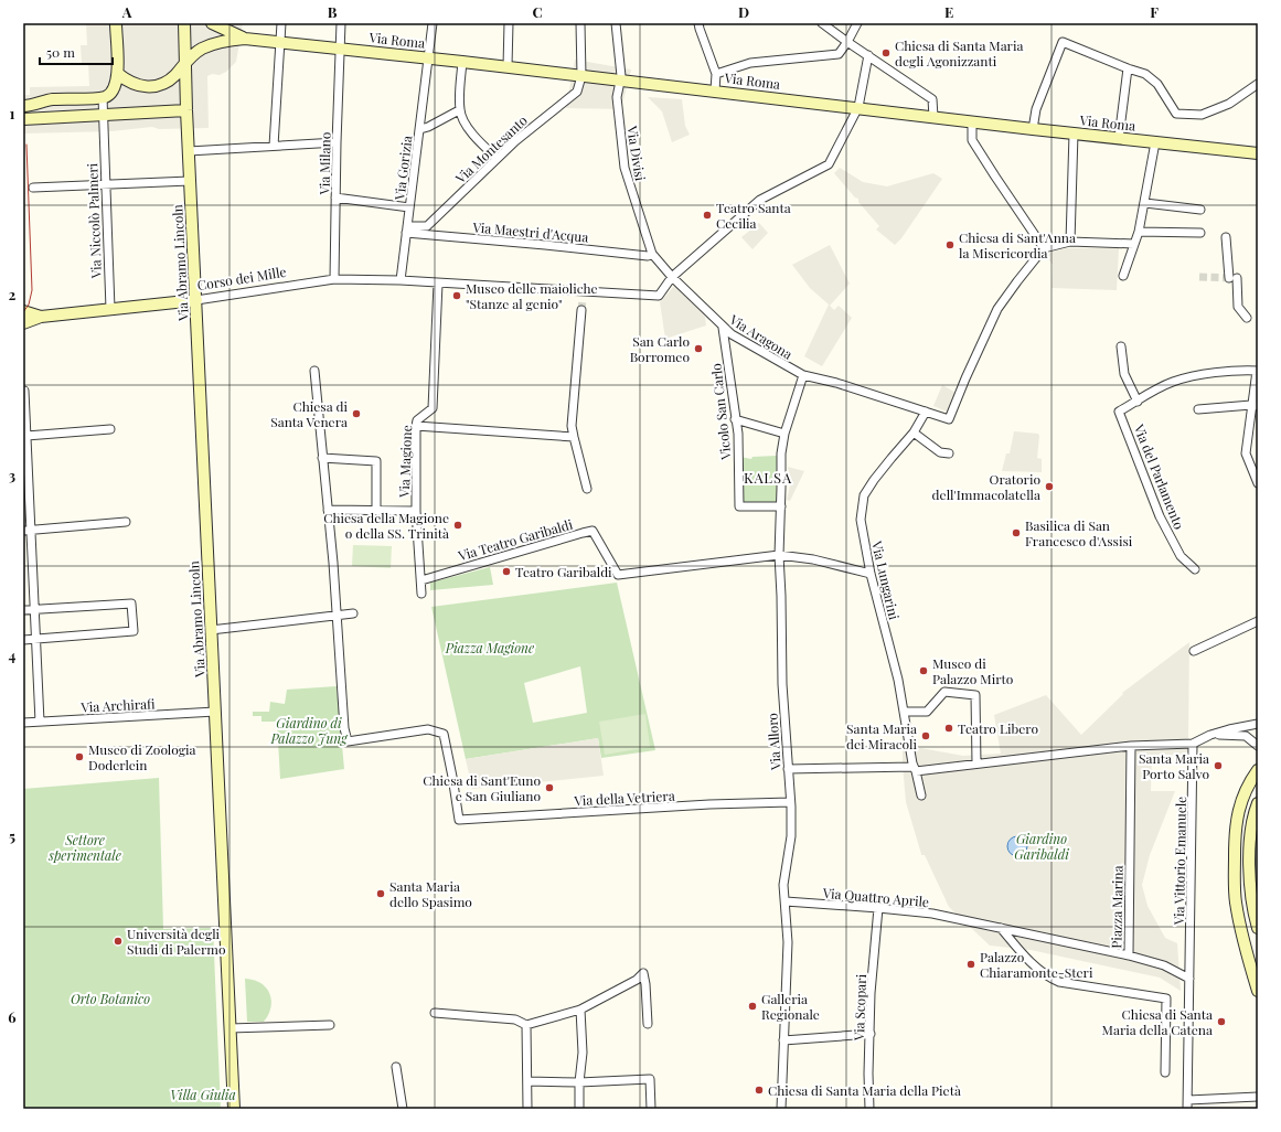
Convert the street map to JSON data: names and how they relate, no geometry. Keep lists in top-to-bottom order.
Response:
{
  "streets": {
    "street": [
      "Via Roma",
      "Via Montesanto",
      "Via Divisi",
      "Via Milano",
      "Via Gorizia",
      "Via Niccolò Palmeri",
      "Via Maestri d'Acqua",
      "Via Abramo Lincoln",
      "Corso dei Mille",
      "Via Aragona",
      "Vicolo San Carlo",
      "Via Magione",
      "Via del Parlamento",
      "Via Teatro Garibaldi",
      "Via Lungarini",
      "Via Archirafi",
      "Via Alloro",
      "Via della Vetriera",
      "Via Vittorio Emanuele",
      "Via Quattro Aprile",
      "Piazza Marina",
      "Via Scopari"
    ]
  },
  "crossings": [
    ["Via Roma", "Via Montesanto"],
    ["Via Roma", "Via Divisi"],
    ["Via Roma", "Via Milano"],
    ["Via Roma", "Via Gorizia"],
    ["Via Montesanto", "Via Gorizia"],
    ["Via Montesanto", "Via Maestri d'Acqua"],
    ["Via Divisi", "Via Maestri d'Acqua"],
    ["Via Divisi", "Corso dei Mille"],
    ["Via Divisi", "Via Aragona"],
    ["Via Milano", "Corso dei Mille"],
    ["Via Gorizia", "Via Maestri d'Acqua"],
    ["Via Gorizia", "Corso dei Mille"],
    ["Via Niccolò Palmeri", "Corso dei Mille"],
    ["Via Abramo Lincoln", "Corso dei Mille"],
    ["Via Abramo Lincoln", "Via Archirafi"],
    ["Corso dei Mille", "Via Aragona"],
    ["Corso dei Mille", "Via Magione"],
    ["Via Aragona", "Vicolo San Carlo"],
    ["Via Aragona", "Via Lungarini"],
    ["Via Aragona", "Via Alloro"],
    ["Vicolo San Carlo", "Via Alloro"],
    ["Via Magione", "Via Teatro Garibaldi"],
    ["Via Teatro Garibaldi", "Via Alloro"],
    ["Via Alloro", "Via della Vetriera"],
    ["Via Alloro", "Via Quattro Aprile"],
    ["Via Quattro Aprile", "Piazza Marina"],
    ["Via Quattro Aprile", "Via Scopari"]
  ],
  "districts": ["KALSA"],
  "parks": [
    "Piazza Magione",
    "Giardino di Palazzo Jung",
    "Giardino Garibaldi",
    "Settore sperimentale",
    "Orto Botanico",
    "Villa Giulia"
  ],
  "places": [
    "Chiesa di Santa Maria degli Agonizzanti",
    "Teatro Santa Cecilia",
    "Chiesa di Sant'Anna la Misericordia",
    "Museo delle maioliche \"Stanze al genio\"",
    "San Carlo Borromeo",
    "Chiesa di Santa Venera",
    "Oratorio dell'Immacolatella",
    "Chiesa della Magione o della SS. Trinità",
    "Basilica di San Francesco d'Assisi",
    "Teatro Garibaldi",
    "Museo di Palazzo Mirto",
    "Teatro Libero",
    "Santa Maria dei Miracoli",
    "Museo di Zoologia Doderlein",
    "Santa Maria Porto Salvo",
    "Chiesa di Sant'Euno e San Giuliano",
    "Santa Maria dello Spasimo",
    "Università degli Studi di Palermo",
    "Palazzo Chiaramonte-Steri",
    "Galleria Regionale",
    "Chiesa di Santa Maria della Catena",
    "Chiesa di Santa Maria della Pietà"
  ],
  "scale_bar": "50 m",
  "grid": {
    "columns": [
      "A",
      "B",
      "C",
      "D",
      "E",
      "F"
    ],
    "rows": [
      "1",
      "2",
      "3",
      "4",
      "5",
      "6"
    ]
  }
}
